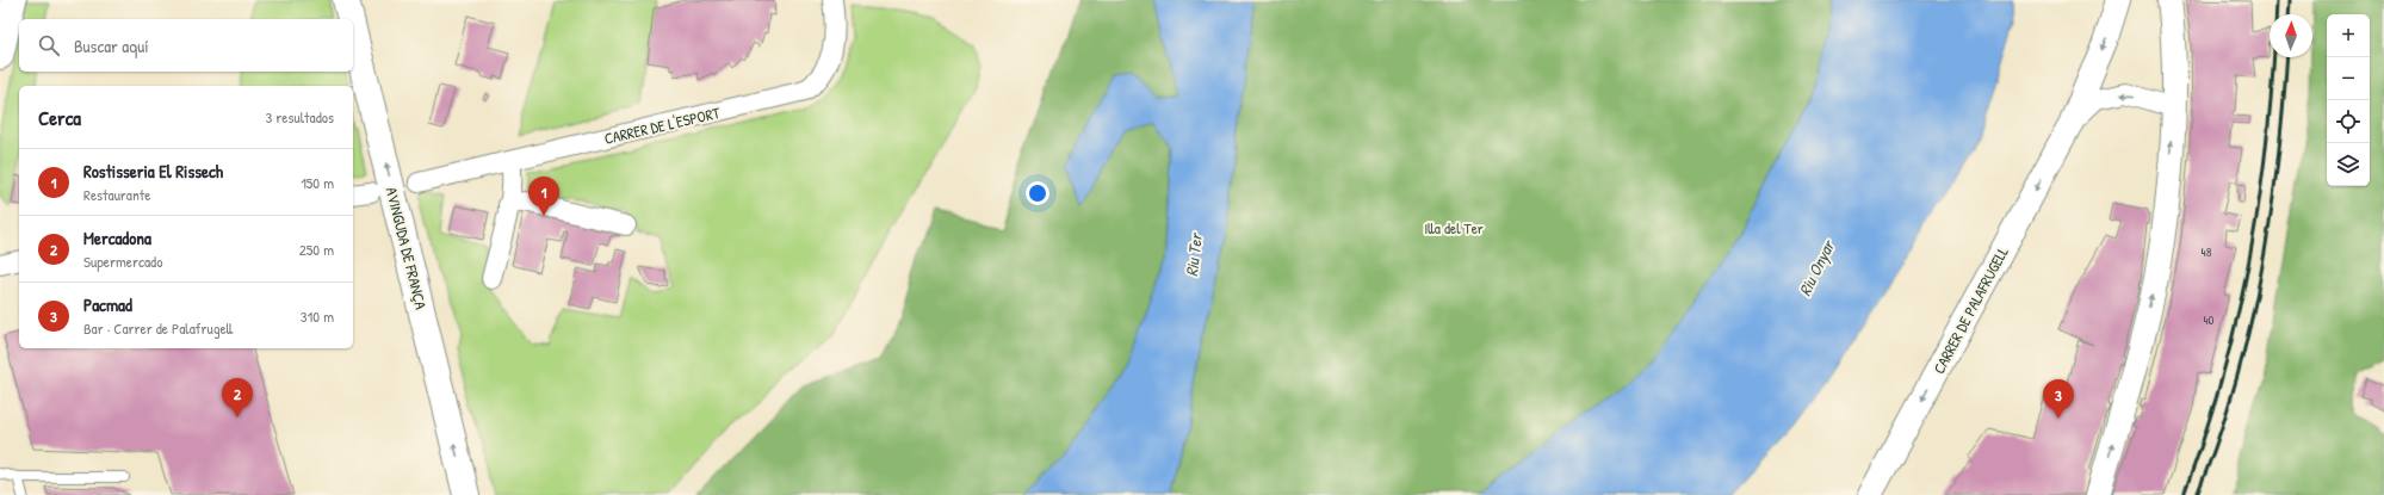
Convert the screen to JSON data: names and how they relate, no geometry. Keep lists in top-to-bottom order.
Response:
{
  "streets": {
    "main road": ["AVINGUDA DE FRANÇA"],
    "street": ["CARRER DE L'ESPORT", "CARRER DE PALAFRUGELL"]
  },
  "one_way": ["AVINGUDA DE FRANÇA"],
  "water": ["Riu Ter", "Riu Onyar"],
  "parks": ["Illa del Ter"],
  "house_numbers": ["48", "40"],
  "north": "top",
  "page": {
    "map_buttons": ["+", "−"],
    "search": "Buscar aquí",
    "heading": ["Cerca", "3 resultados"],
    "list": [
      {
        "mark": "1",
        "name": "Rostisseria El Rissech",
        "note": "Restaurante",
        "value": "150 m"
      },
      {
        "mark": "2",
        "name": "Mercadona",
        "note": "Supermercado",
        "value": "250 m"
      },
      {
        "mark": "3",
        "name": "Pacmad",
        "note": "Bar · Carrer de Palafrugell",
        "value": "310 m"
      }
    ],
    "pins": ["1", "2", "3"]
  }
}
